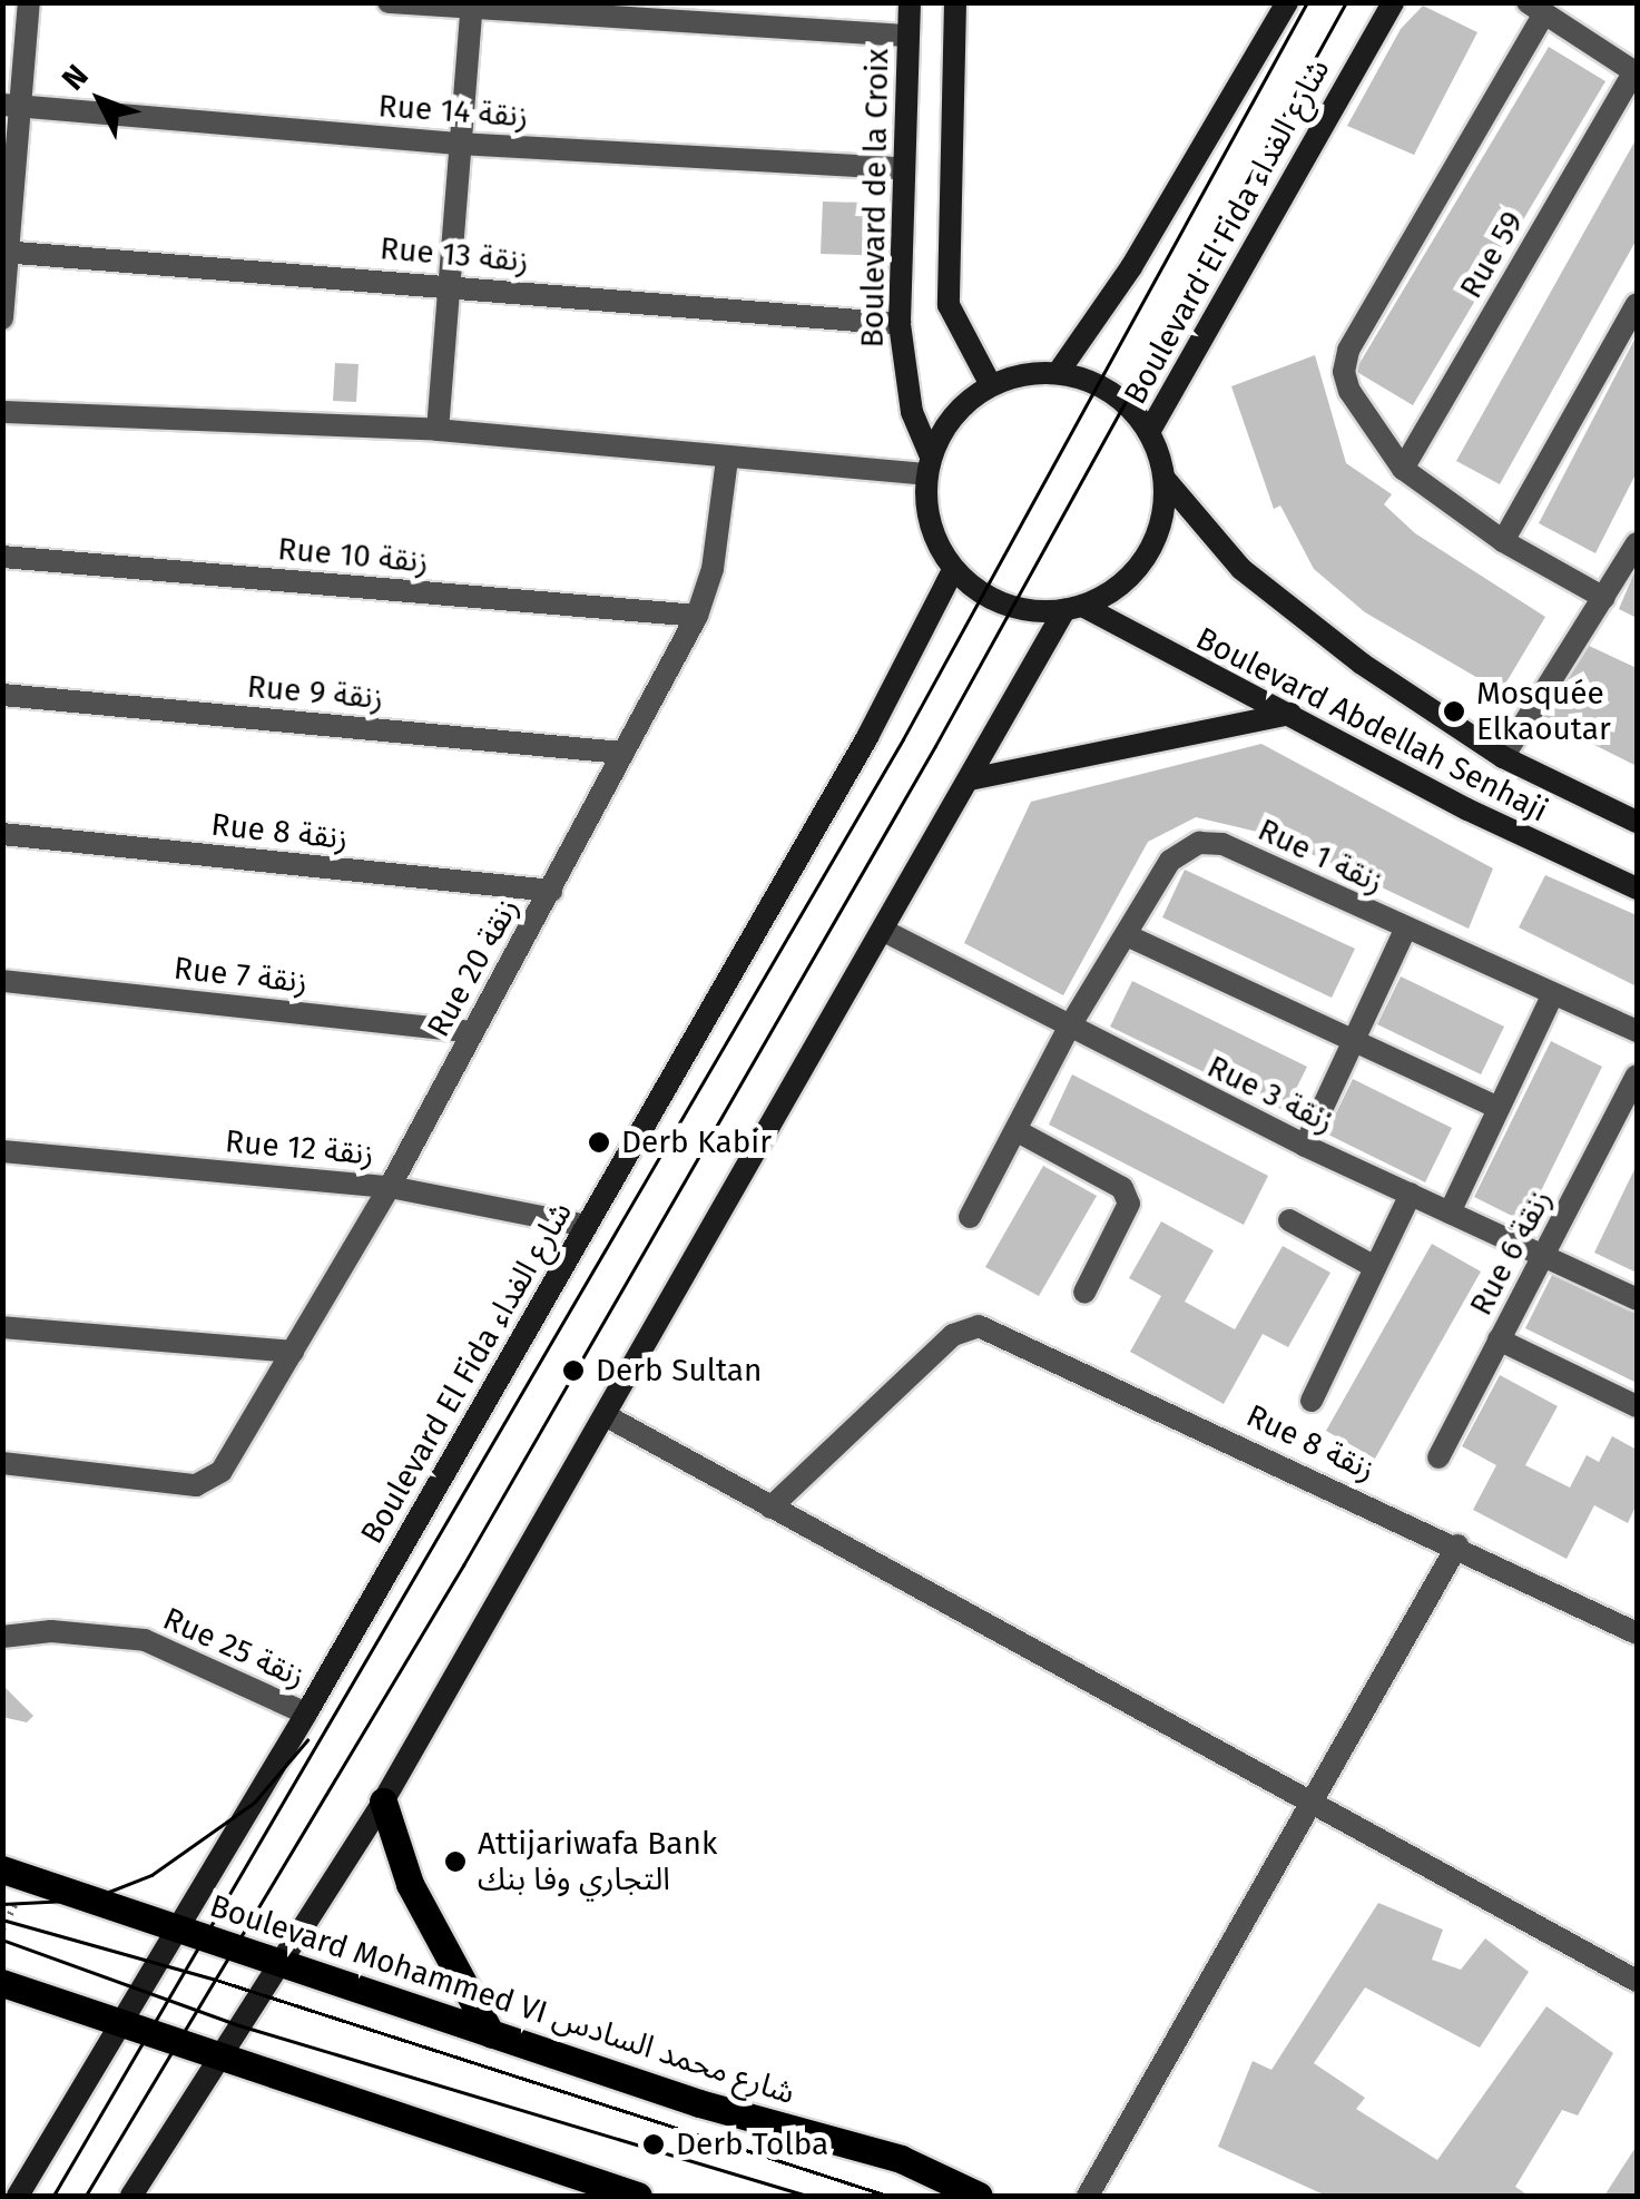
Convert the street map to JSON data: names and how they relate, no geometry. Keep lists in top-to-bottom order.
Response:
{
  "streets": {
    "main road": [
      "Boulevard de la Croix",
      "Boulevard El Fida شارع الفداء",
      "Boulevard Abdellah Senhaji",
      "Boulevard Mohammed VI شارع محمد السادس"
    ],
    "street": [
      "Rue 14 زنقة",
      "Rue 13 زنقة",
      "Rue 59",
      "Rue 10 زنقة",
      "Rue 9 زنقة",
      "Rue 8 زنقة",
      "Rue 1 زنقة",
      "Rue 20 زنقة",
      "Rue 7 زنقة",
      "Rue 3 زنقة",
      "Rue 12 زنقة",
      "Rue 6 زنقة",
      "Rue 25 زنقة"
    ]
  },
  "crossings": [
    ["Rue 14 زنقة", "Boulevard de la Croix"],
    ["Boulevard de la Croix", "Boulevard El Fida شارع الفداء"],
    ["Boulevard de la Croix", "Rue 13 زنقة"],
    ["Boulevard de la Croix", "Boulevard Abdellah Senhaji"],
    ["Boulevard El Fida شارع الفداء", "Boulevard Abdellah Senhaji"],
    ["Boulevard El Fida شارع الفداء", "Rue 12 زنقة"],
    ["Boulevard El Fida شارع الفداء", "Rue 25 زنقة"],
    ["Boulevard El Fida شارع الفداء", "Boulevard Mohammed VI شارع محمد السادس"],
    ["Rue 10 زنقة", "Rue 20 زنقة"],
    ["Rue 9 زنقة", "Rue 20 زنقة"],
    ["Rue 8 زنقة", "Rue 20 زنقة"],
    ["Rue 1 زنقة", "Rue 3 زنقة"],
    ["Rue 20 زنقة", "Rue 7 زنقة"],
    ["Rue 20 زنقة", "Rue 12 زنقة"],
    ["Rue 3 زنقة", "Rue 6 زنقة"]
  ],
  "places": [
    "Mosquée Elkaoutar",
    "Derb Kabir",
    "Derb Sultan",
    "Attijariwafa Bank التجاري وفا بنك",
    "Derb Tolba"
  ],
  "north": "top left"
}
